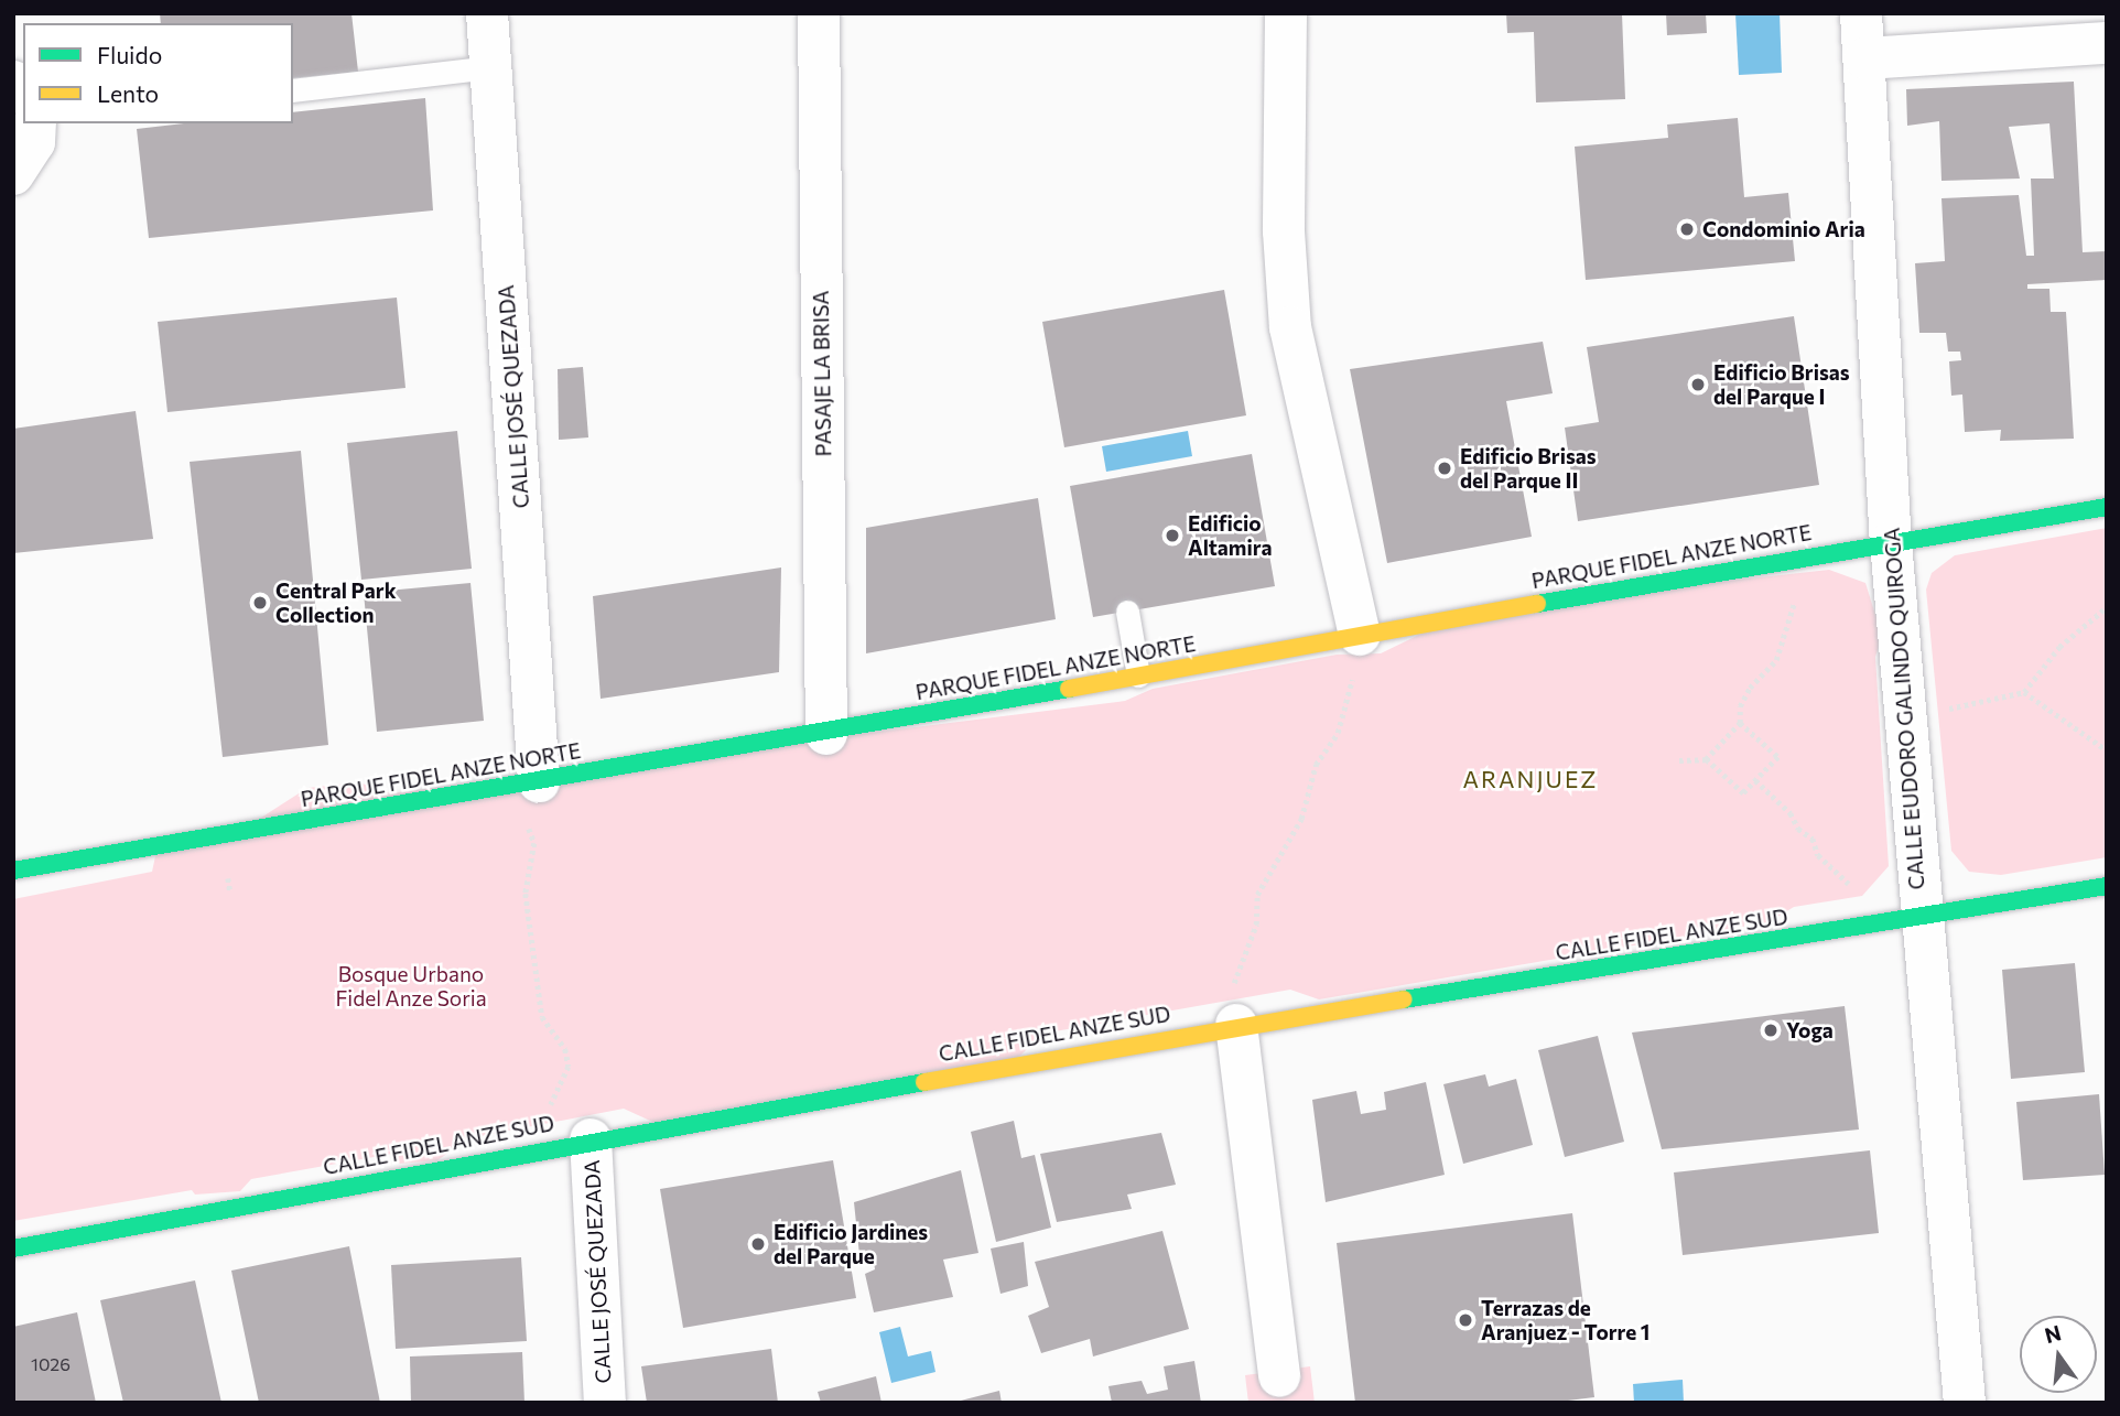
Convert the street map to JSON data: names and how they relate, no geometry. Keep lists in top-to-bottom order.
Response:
{
  "streets": {
    "street": [
      "PASAJE LA BRISA",
      "CALLE JOSÉ QUEZADA",
      "PARQUE FIDEL ANZE NORTE",
      "CALLE EUDORO GALINDO QUIROGA",
      "CALLE FIDEL ANZE SUD"
    ]
  },
  "crossings": [
    ["PASAJE LA BRISA", "PARQUE FIDEL ANZE NORTE"],
    ["CALLE JOSÉ QUEZADA", "PARQUE FIDEL ANZE NORTE"],
    ["CALLE JOSÉ QUEZADA", "CALLE FIDEL ANZE SUD"],
    ["PARQUE FIDEL ANZE NORTE", "CALLE EUDORO GALINDO QUIROGA"],
    ["CALLE EUDORO GALINDO QUIROGA", "CALLE FIDEL ANZE SUD"]
  ],
  "districts": ["ARANJUEZ"],
  "parks": ["Bosque Urbano Fidel Anze Soria"],
  "places": [
    "Condominio Aria",
    "Edificio Brisas del Parque I",
    "Edificio Brisas del Parque II",
    "Edificio Altamira",
    "Central Park Collection",
    "Yoga",
    "Edificio Jardines del Parque",
    "Terrazas de Aranjuez - Torre 1"
  ],
  "house_numbers": ["1026"],
  "legend": ["Fluido", "Lento"],
  "north": "top"
}
